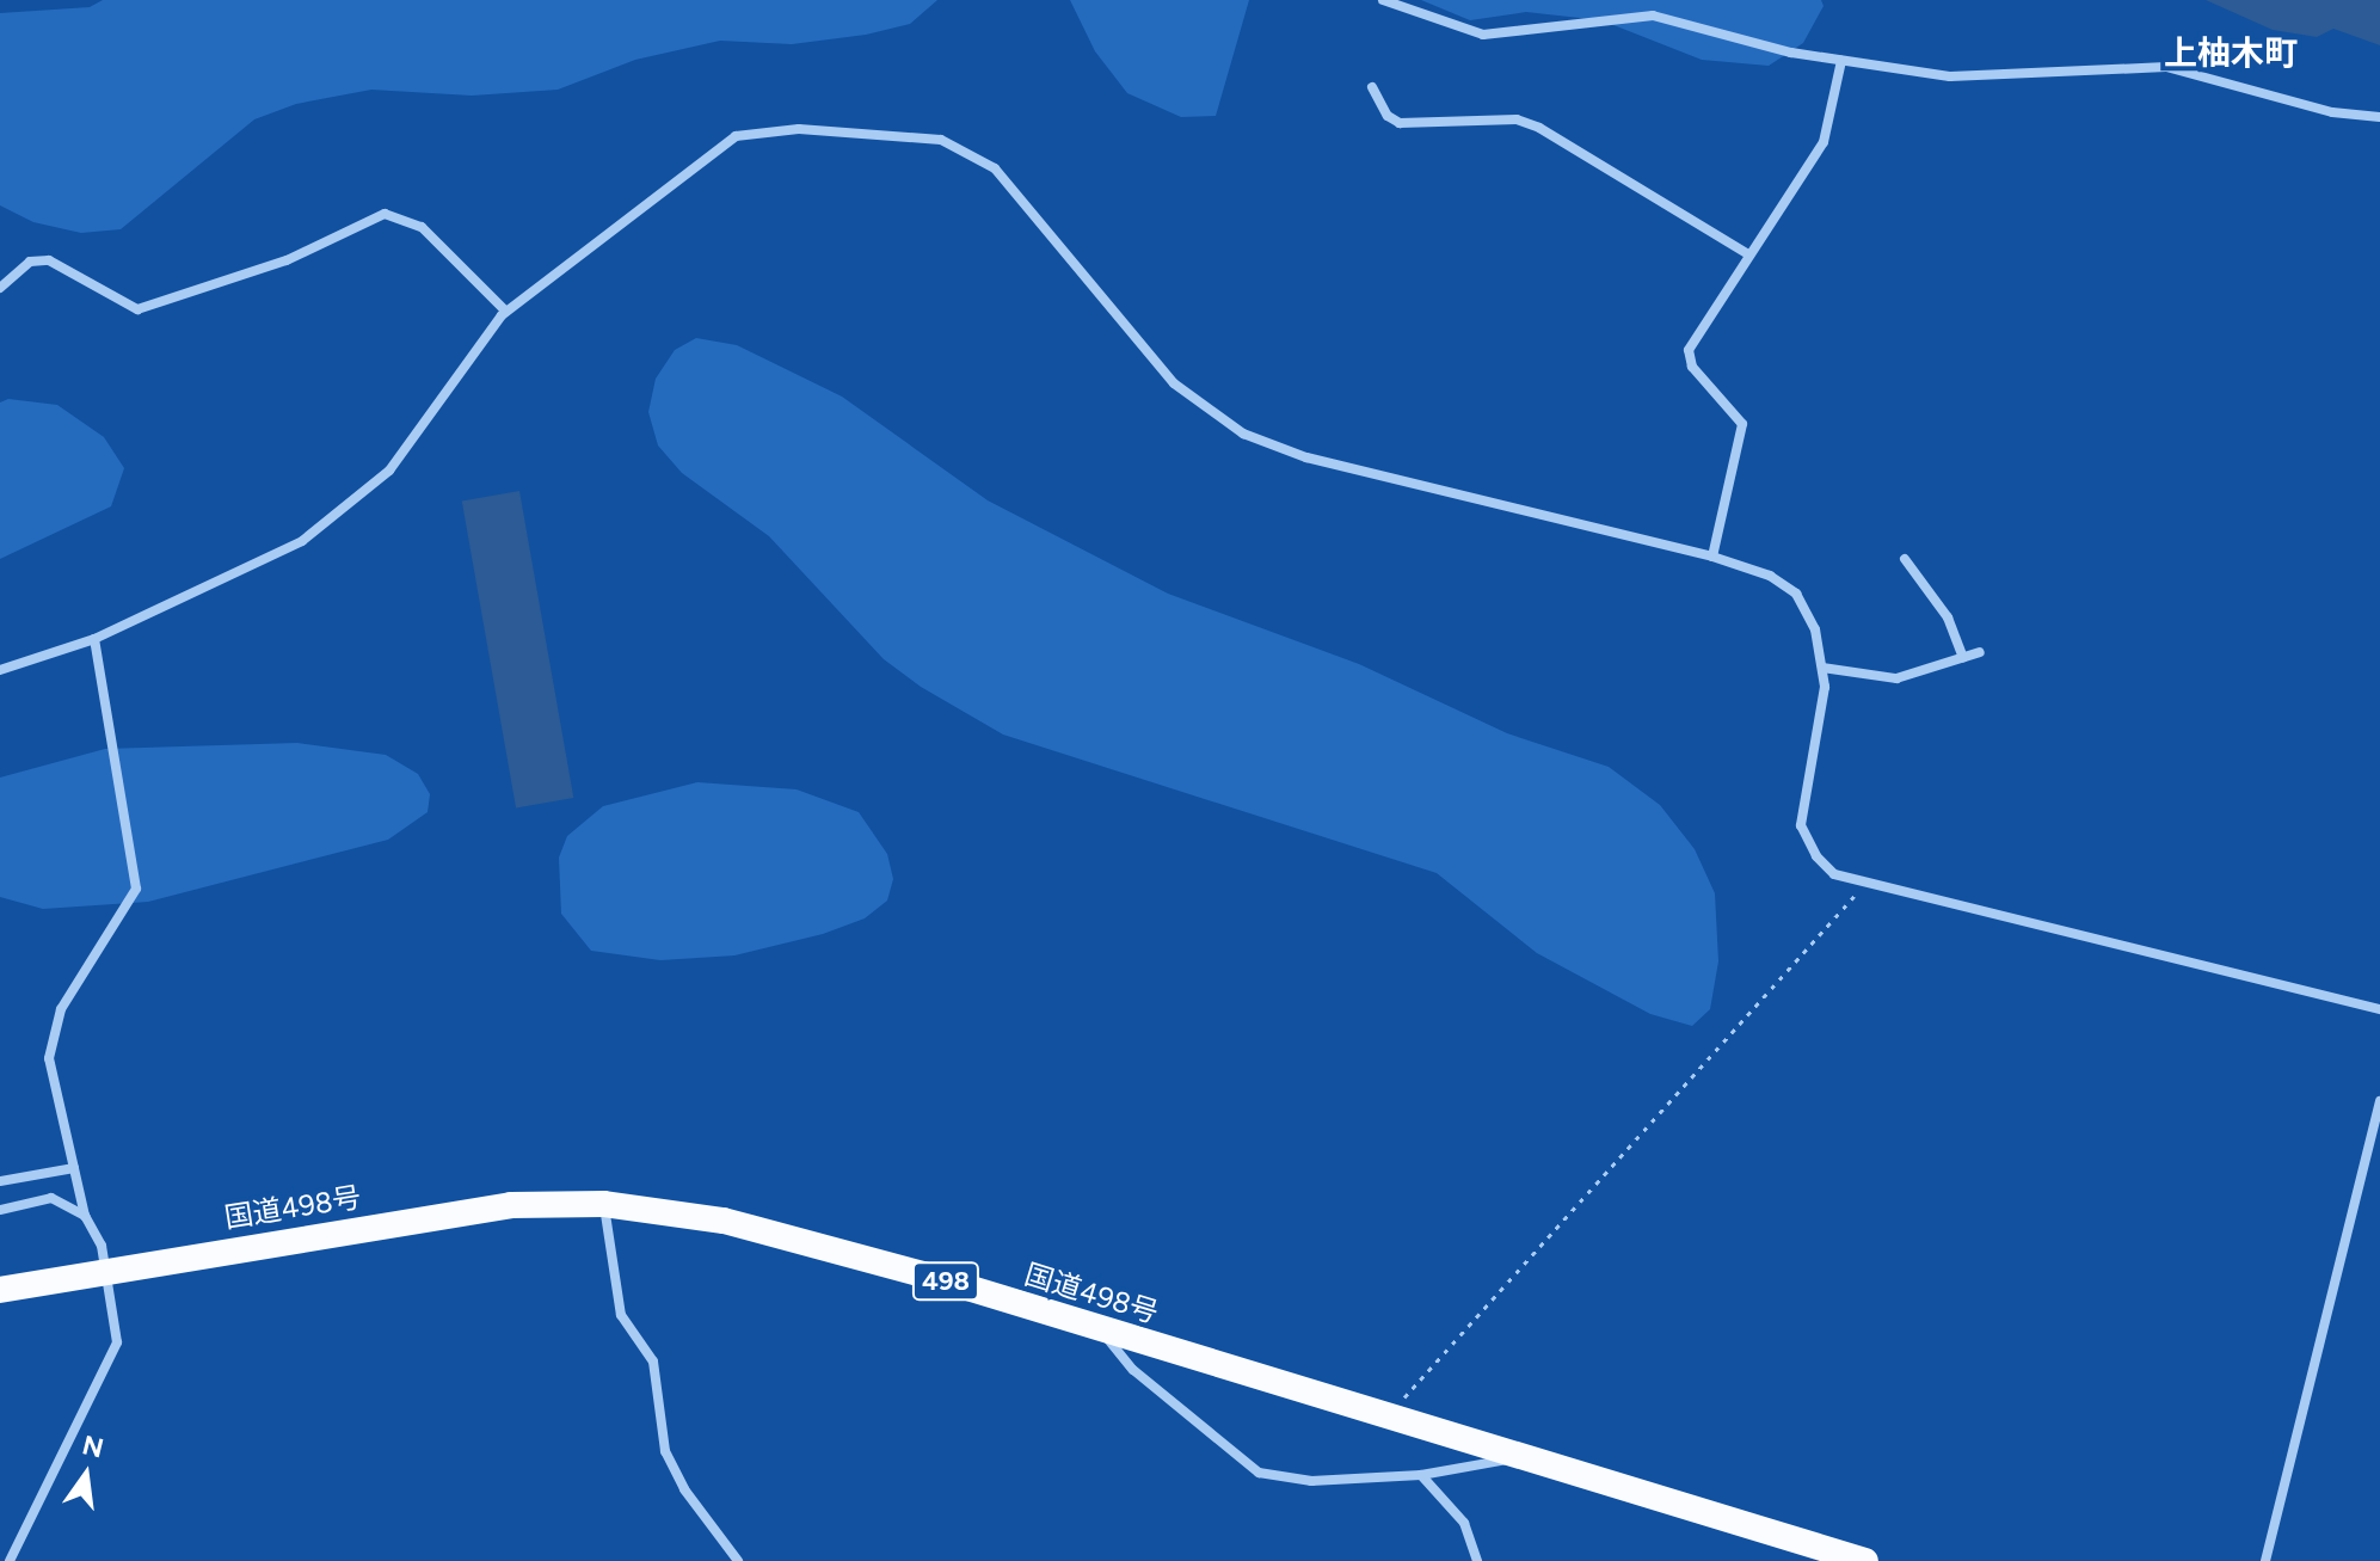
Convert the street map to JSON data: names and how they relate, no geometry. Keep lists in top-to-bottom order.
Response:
{
  "streets": {
    "highway": ["国道498号", "498"]
  },
  "districts": ["上柚木町"],
  "north": "top"
}
